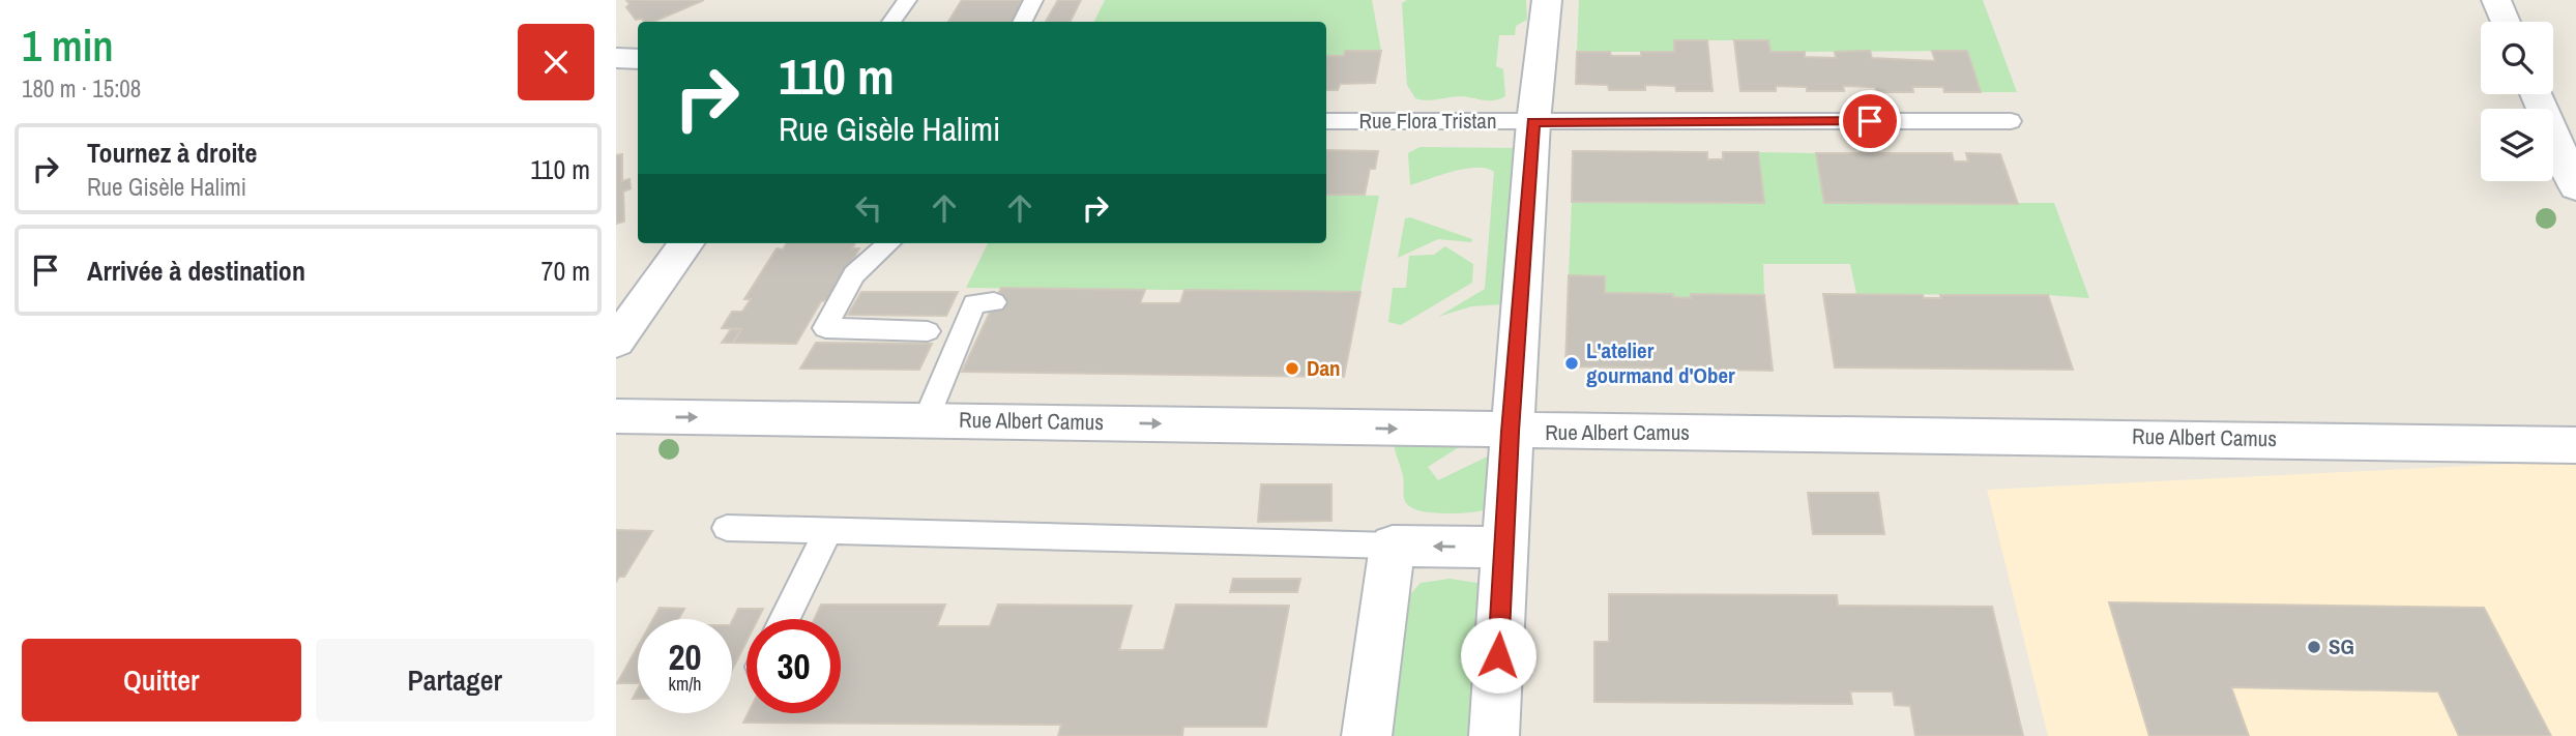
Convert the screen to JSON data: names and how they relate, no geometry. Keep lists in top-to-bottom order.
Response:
{
  "streets": {
    "street": ["Rue Albert Camus"],
    "lane": ["Rue Flora Tristan"]
  },
  "one_way": ["Rue Albert Camus"],
  "places": ["L'atelier gourmand d'Ober", "Dan", "SG"],
  "page": {
    "heading": ["1 min", "180 m · 15:08"],
    "turn": ["110 m", "Rue Gisèle Halimi"],
    "list": [
      {
        "name": "Tournez à droite",
        "note": "Rue Gisèle Halimi",
        "value": "110 m"
      },
      {
        "name": "Arrivée à destination",
        "value": "70 m"
      }
    ],
    "speed": "20 km/h",
    "limit": "30",
    "buttons": ["Quitter", "Partager"]
  }
}
